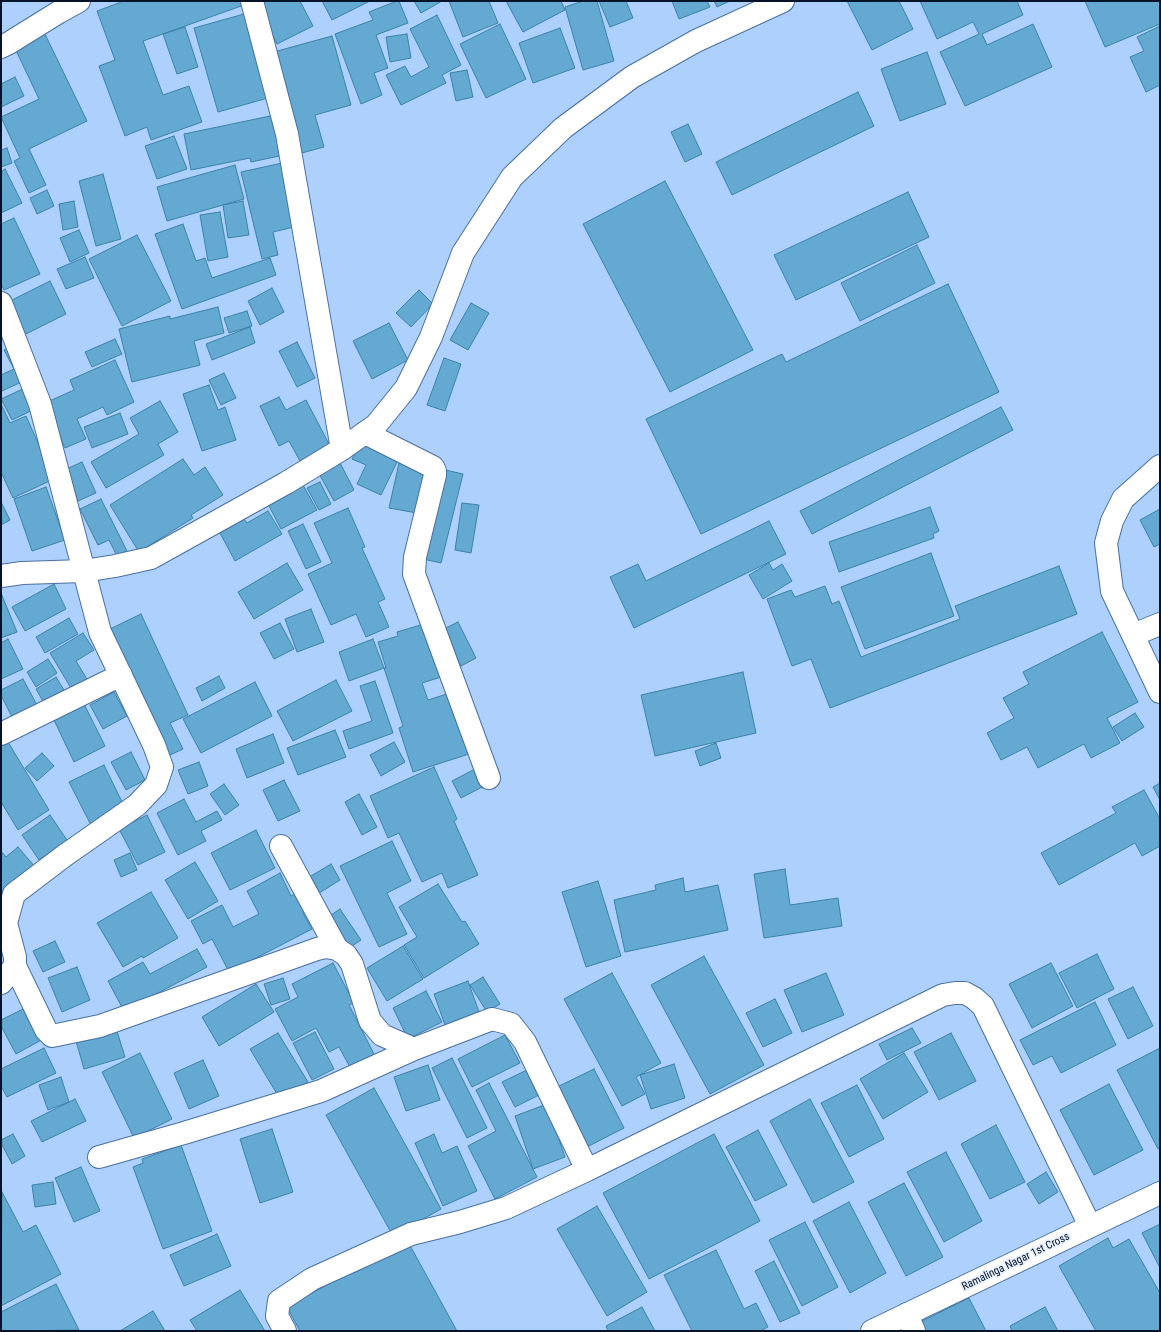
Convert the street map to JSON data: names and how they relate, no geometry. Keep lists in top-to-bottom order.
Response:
{
  "streets": {
    "street": ["Ramalinga Nagar 1st Cross"]
  }
}
